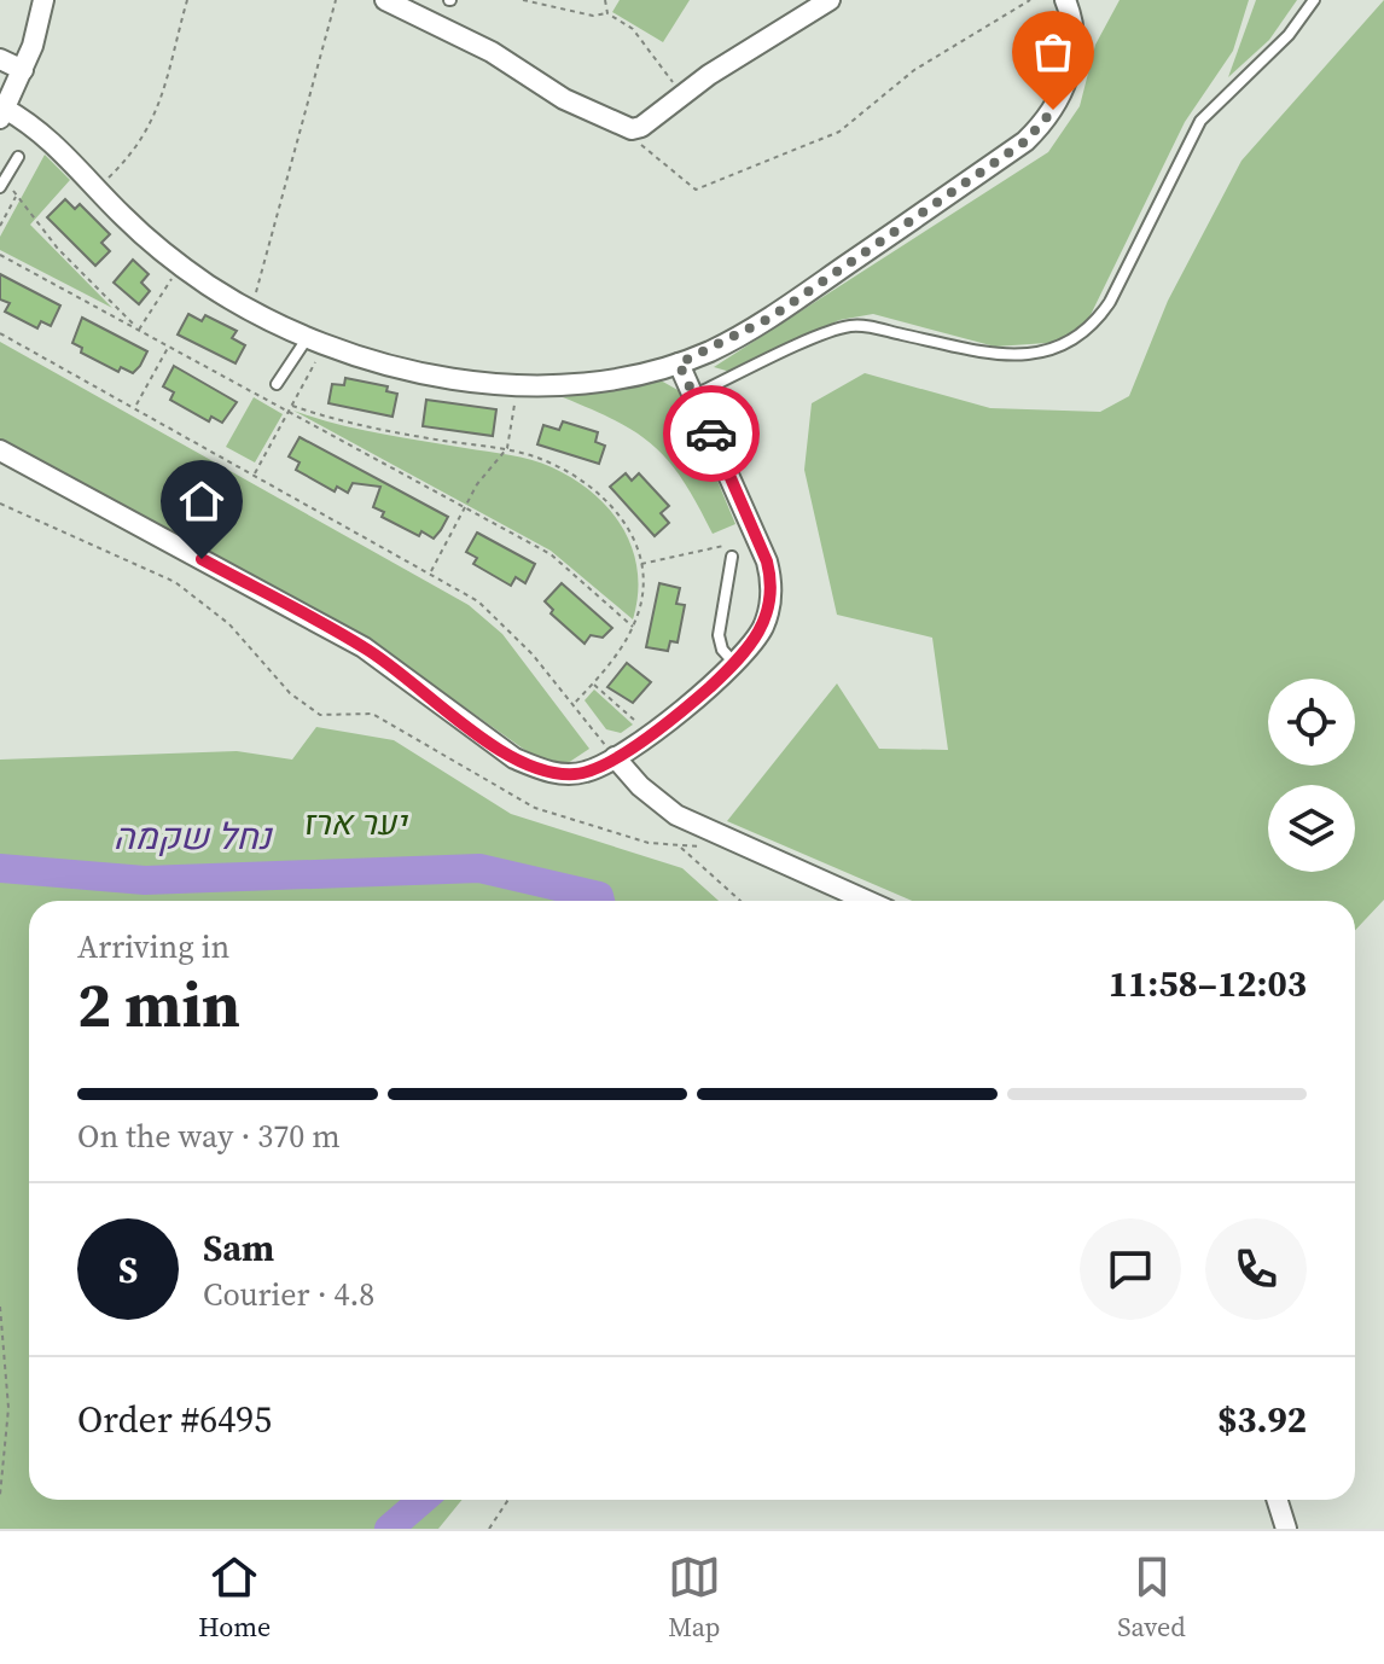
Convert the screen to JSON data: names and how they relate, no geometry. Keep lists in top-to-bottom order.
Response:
{
  "water": ["נחל שקמה"],
  "parks": ["יער ארז"],
  "page": {
    "heading": ["2 min", "Arriving in", "11:58–12:03"],
    "panel": [
      "Sam",
      "Courier · 4.8",
      "Order #6495",
      "$3.92"
    ],
    "bar": "On the way · 370 m",
    "round": "S",
    "tabs": ["Home", "Map", "Saved"]
  }
}
